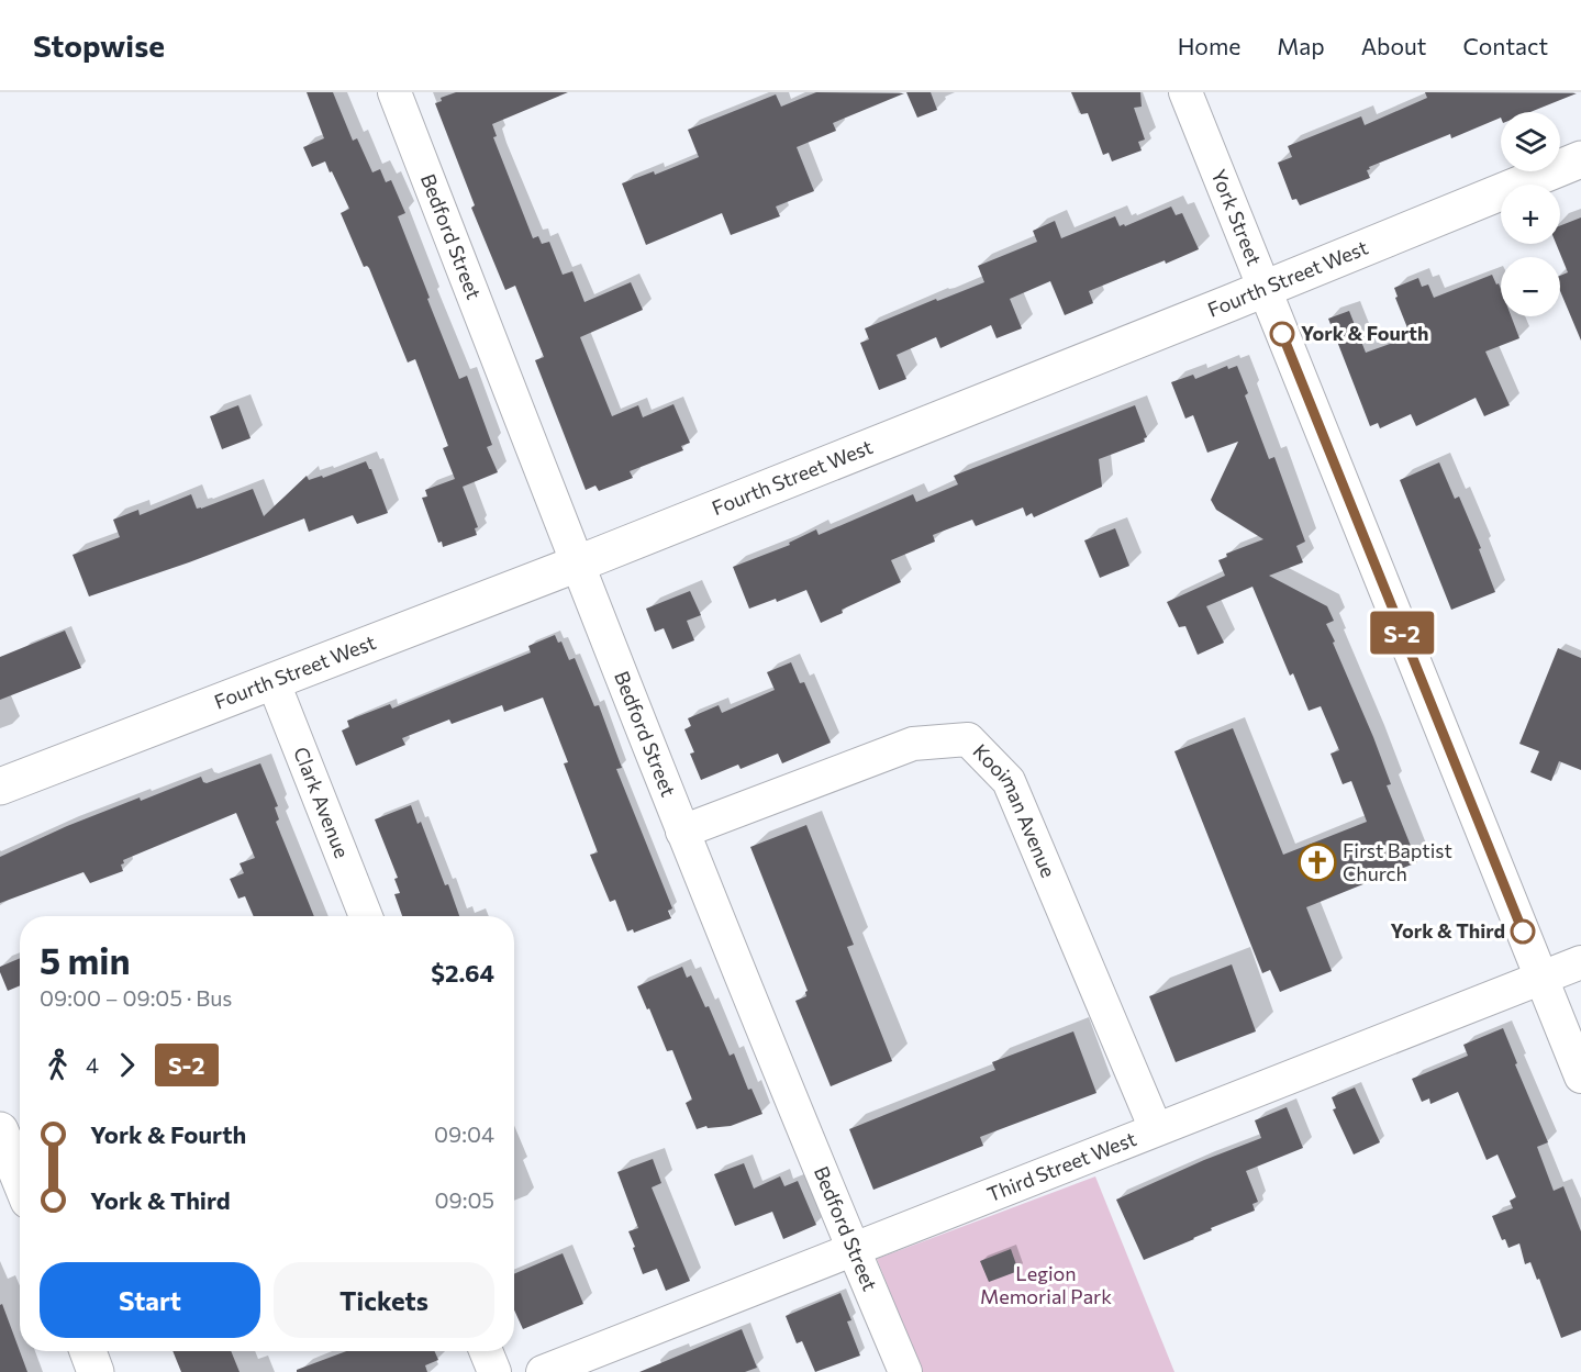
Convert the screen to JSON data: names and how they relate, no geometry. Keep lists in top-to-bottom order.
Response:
{
  "streets": {
    "street": [
      "York Street",
      "Bedford Street",
      "Fourth Street West",
      "Clark Avenue",
      "Kooiman Avenue",
      "Third Street West"
    ]
  },
  "crossings": [
    ["York Street", "Fourth Street West"],
    ["York Street", "Third Street West"],
    ["Bedford Street", "Fourth Street West"],
    ["Bedford Street", "Kooiman Avenue"],
    ["Bedford Street", "Third Street West"],
    ["Fourth Street West", "Clark Avenue"],
    ["Kooiman Avenue", "Third Street West"]
  ],
  "parks": ["Legion Memorial Park"],
  "places": {
    "other": ["York & Fourth", "York & Third"],
    "church": ["First Baptist Church"]
  },
  "lines": ["bus line S-2"],
  "page": {
    "header": "Stopwise",
    "nav": [
      "Home",
      "Map",
      "About",
      "Contact"
    ],
    "on_map": "S-2",
    "map_buttons": ["+", "−"],
    "heading": ["5 min", "09:00 – 09:05 · Bus", "$2.64"],
    "legs": ["4", "S-2"],
    "list": [
      {
        "name": "York & Fourth",
        "value": "09:04"
      },
      {
        "name": "York & Third",
        "value": "09:05"
      }
    ],
    "buttons": ["Start", "Tickets"]
  }
}
